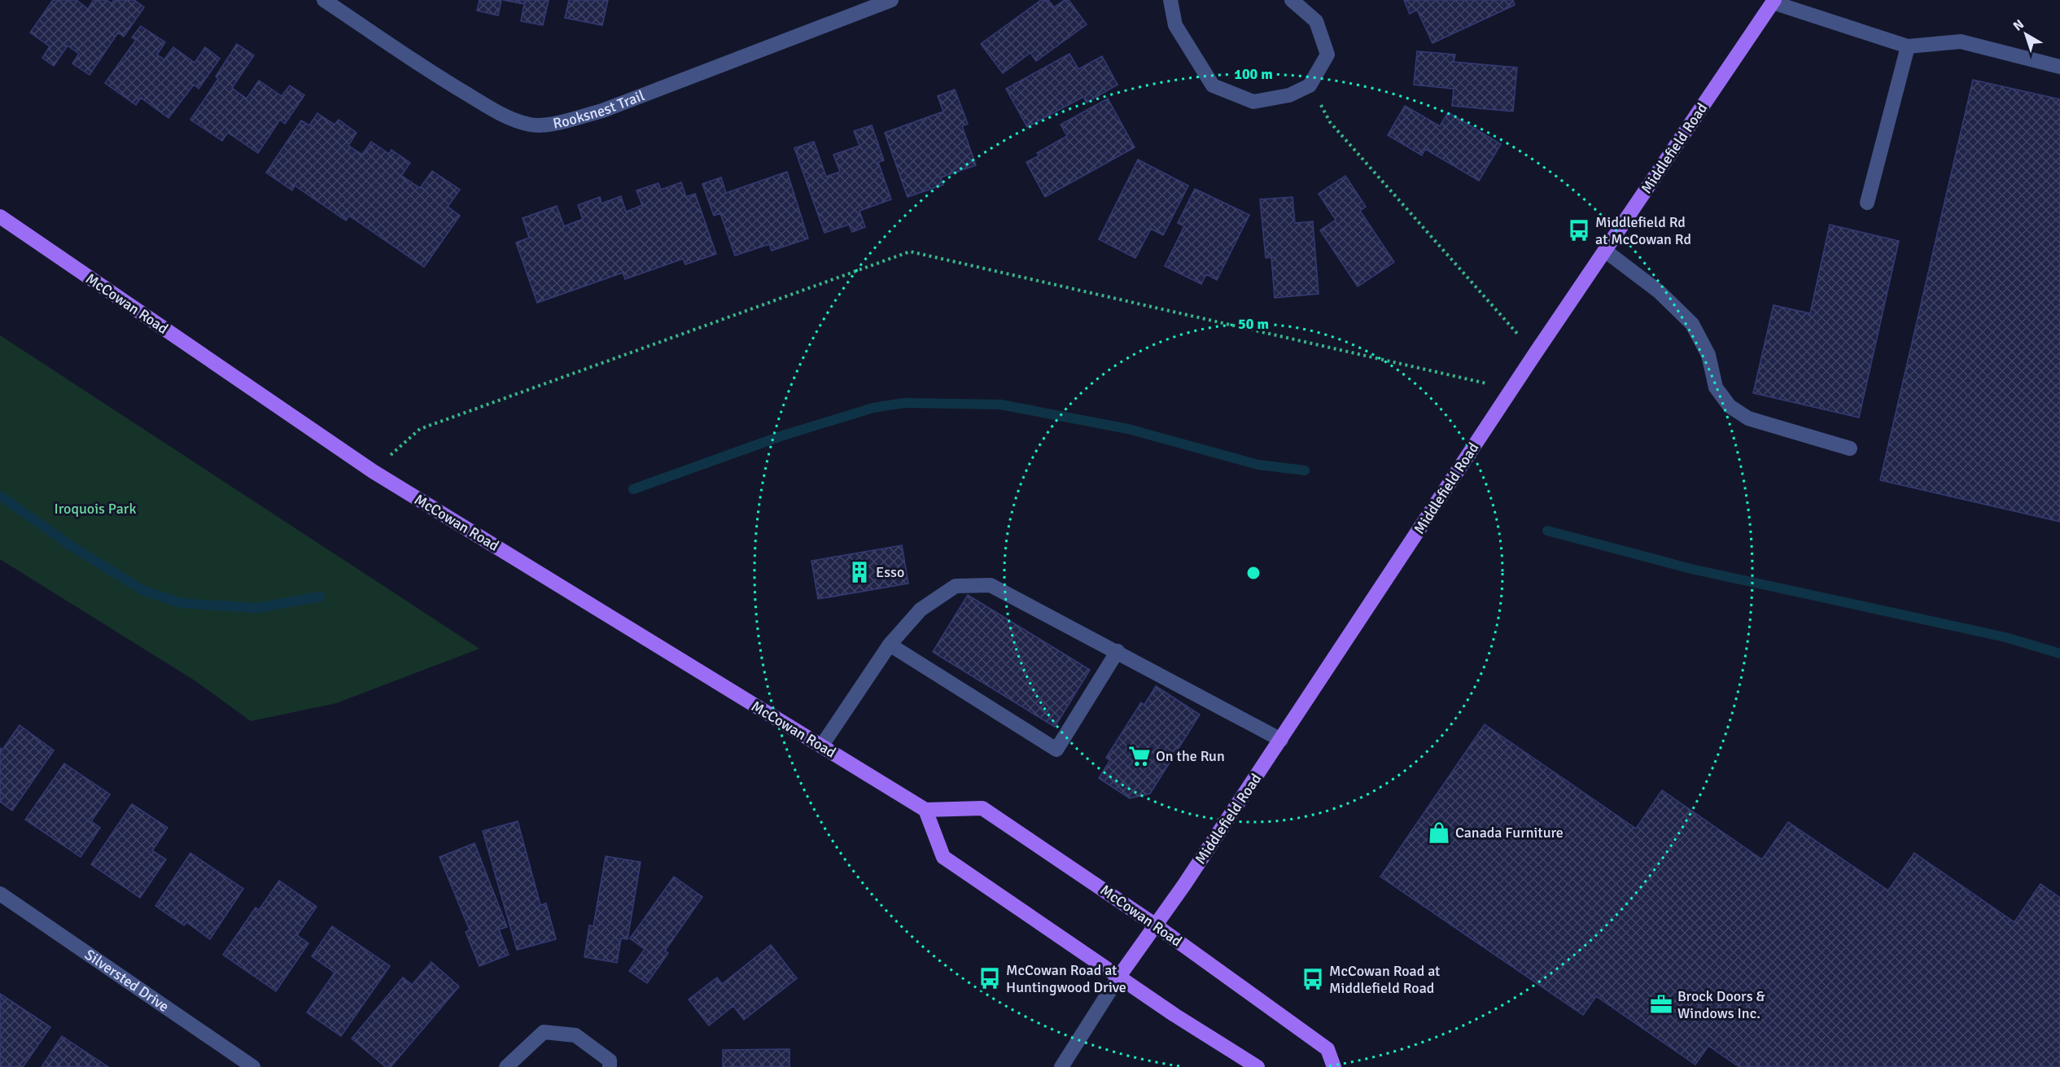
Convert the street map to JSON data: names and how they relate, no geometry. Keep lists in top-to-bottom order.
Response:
{
  "streets": {
    "main road": ["Middlefield Road", "McCowan Road"],
    "street": ["Rooksnest Trail", "Silversted Drive"]
  },
  "crossings": [
    ["Middlefield Road", "McCowan Road"]
  ],
  "parks": ["Iroquois Park"],
  "places": {
    "bus stop": ["Middlefield Rd at McCowan Rd", "McCowan Road at Huntingwood Drive", "McCowan Road at Middlefield Road"],
    "building": ["Esso"],
    "supermarket": ["On the Run"],
    "shop": ["Canada Furniture"],
    "office": ["Brock Doors & Windows Inc."]
  },
  "north": "top left",
  "rings": ["100 m", "50 m"]
}
